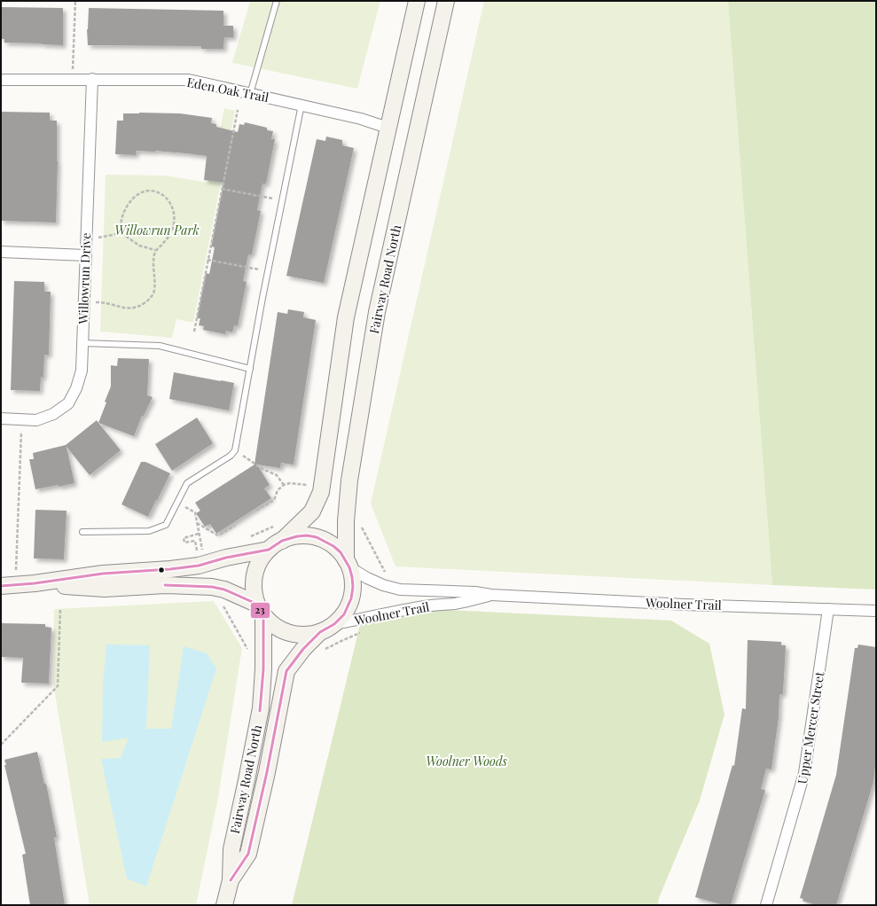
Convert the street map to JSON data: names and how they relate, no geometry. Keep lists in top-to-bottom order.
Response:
{
  "streets": {
    "main road": ["Fairway Road North"],
    "street": [
      "Eden Oak Trail",
      "Willowrun Drive",
      "Woolner Trail",
      "Upper Mercer Street"
    ]
  },
  "crossings": [
    ["Eden Oak Trail", "Willowrun Drive"],
    ["Fairway Road North", "Woolner Trail"],
    ["Woolner Trail", "Upper Mercer Street"]
  ],
  "parks": ["Willowrun Park", "Woolner Woods"],
  "lines": ["transit line 23"]
}
